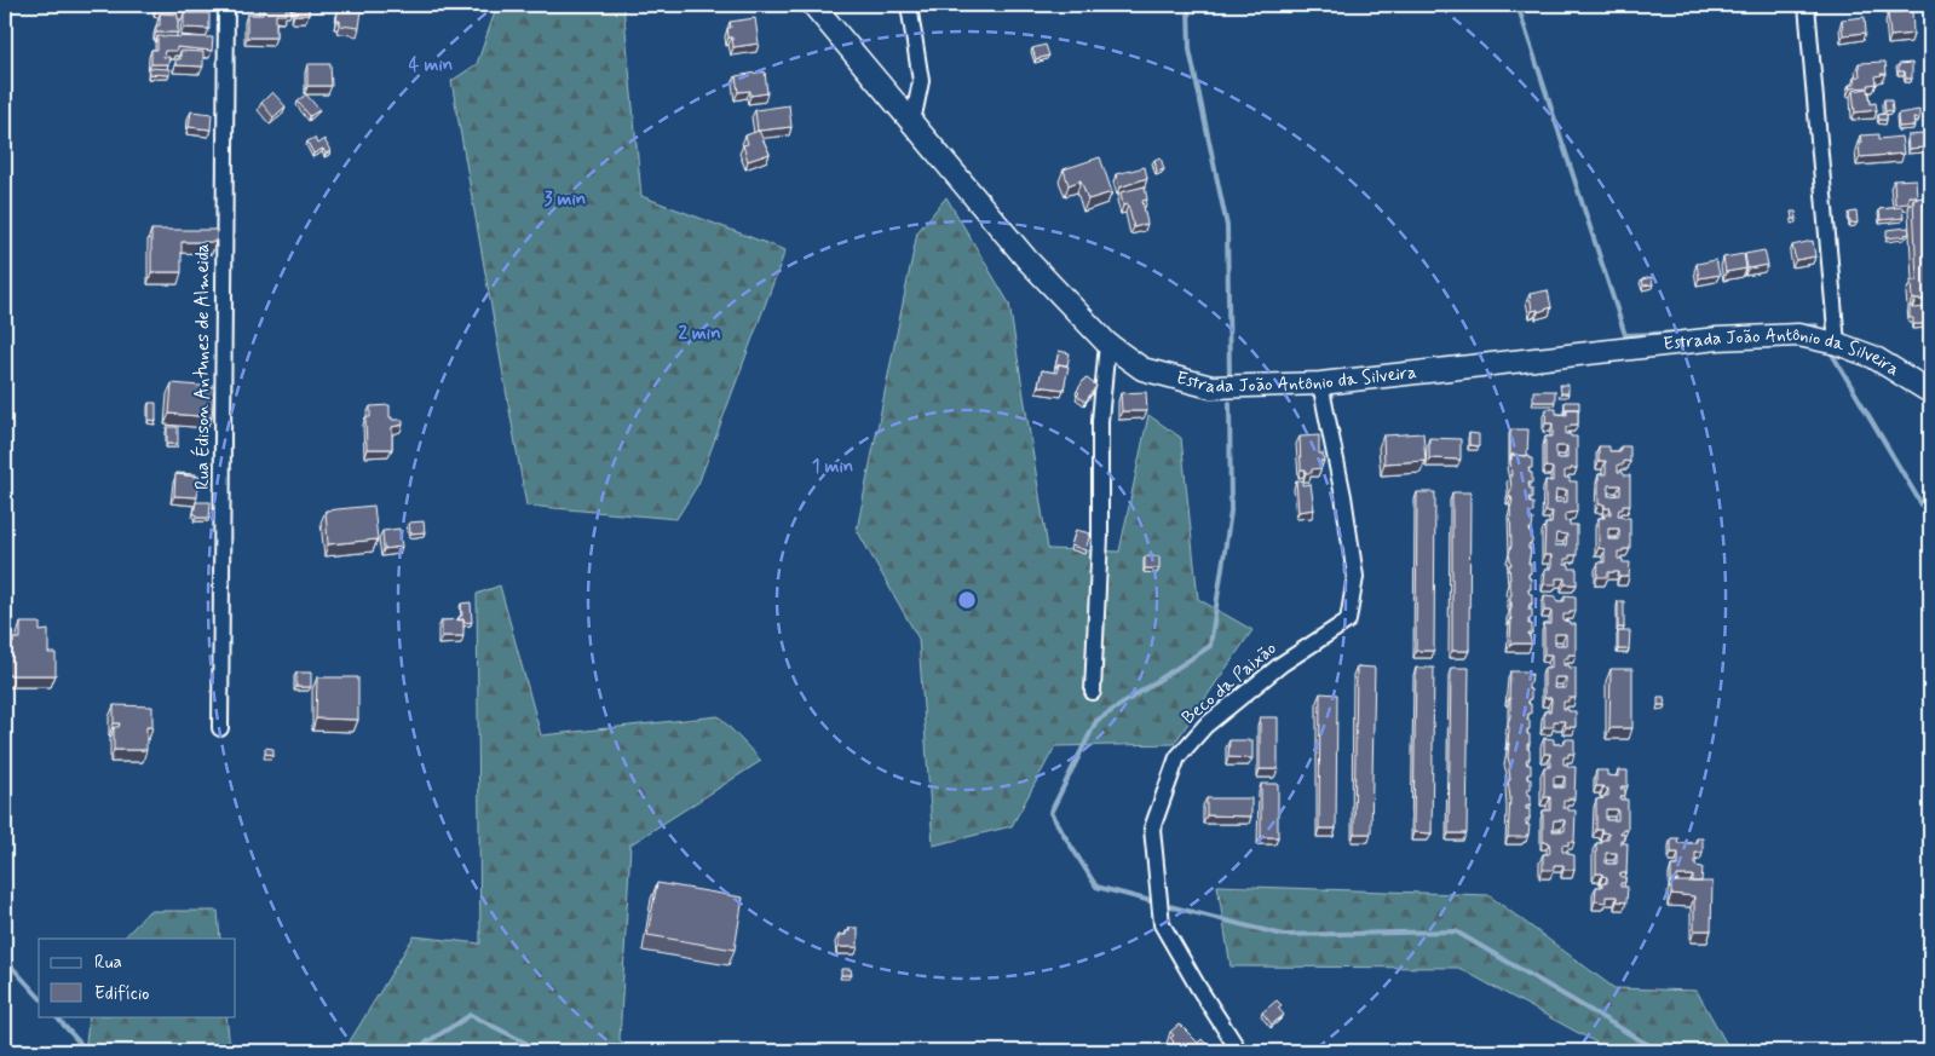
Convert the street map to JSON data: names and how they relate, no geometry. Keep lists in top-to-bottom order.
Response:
{
  "streets": {
    "main road": ["Estrada João Antônio da Silveira"],
    "street": ["Rua Édison Antunes de Almeida", "Beco da Paixão"]
  },
  "crossings": [
    ["Estrada João Antônio da Silveira", "Beco da Paixão"]
  ],
  "legend": ["Rua", "Edifício"],
  "rings": [
    "4 min",
    "3 min",
    "2 min",
    "1 min"
  ]
}
